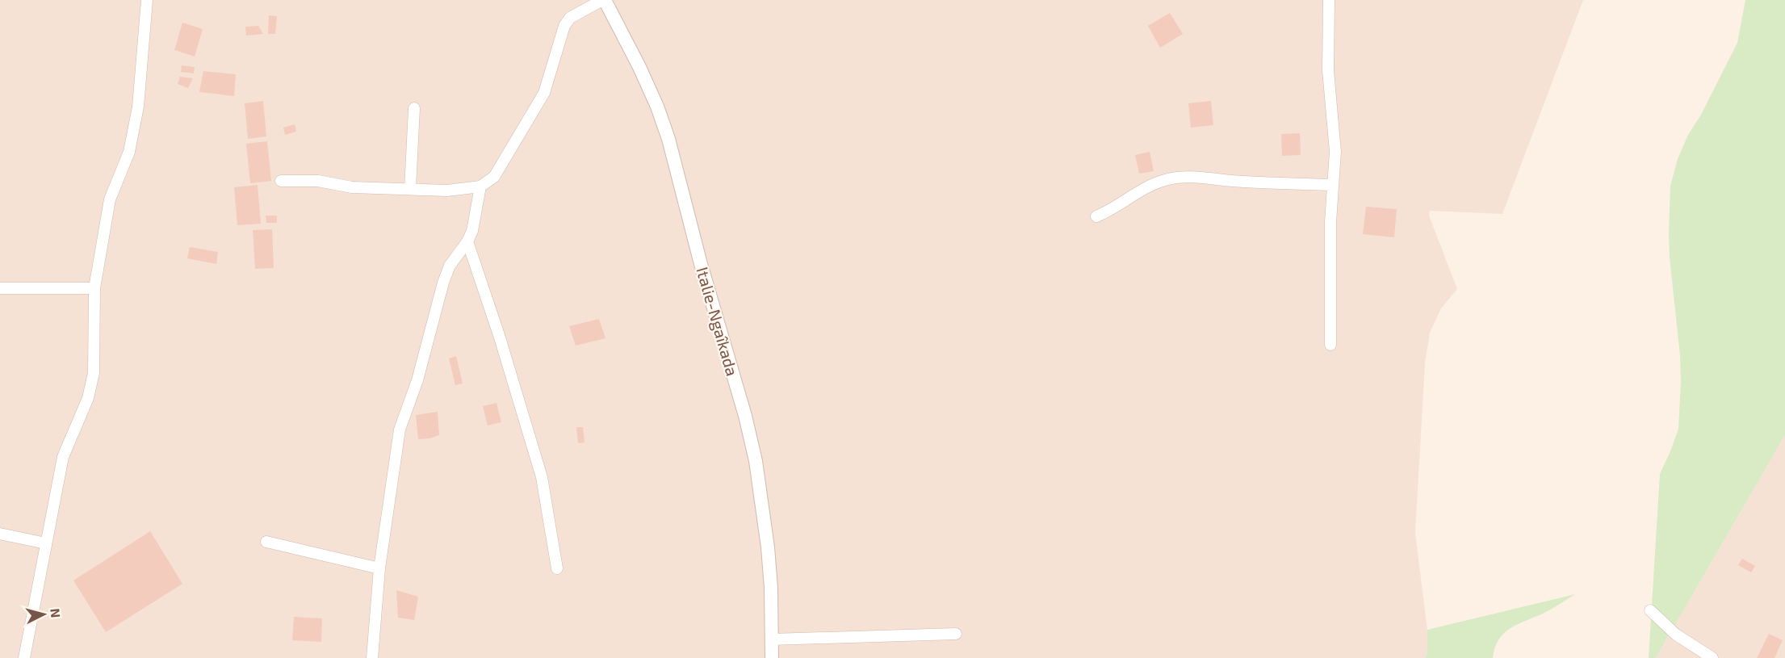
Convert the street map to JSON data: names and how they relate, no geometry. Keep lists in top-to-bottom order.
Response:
{
  "streets": {
    "street": ["Italie-Ngaîkada"]
  },
  "north": "right"
}
